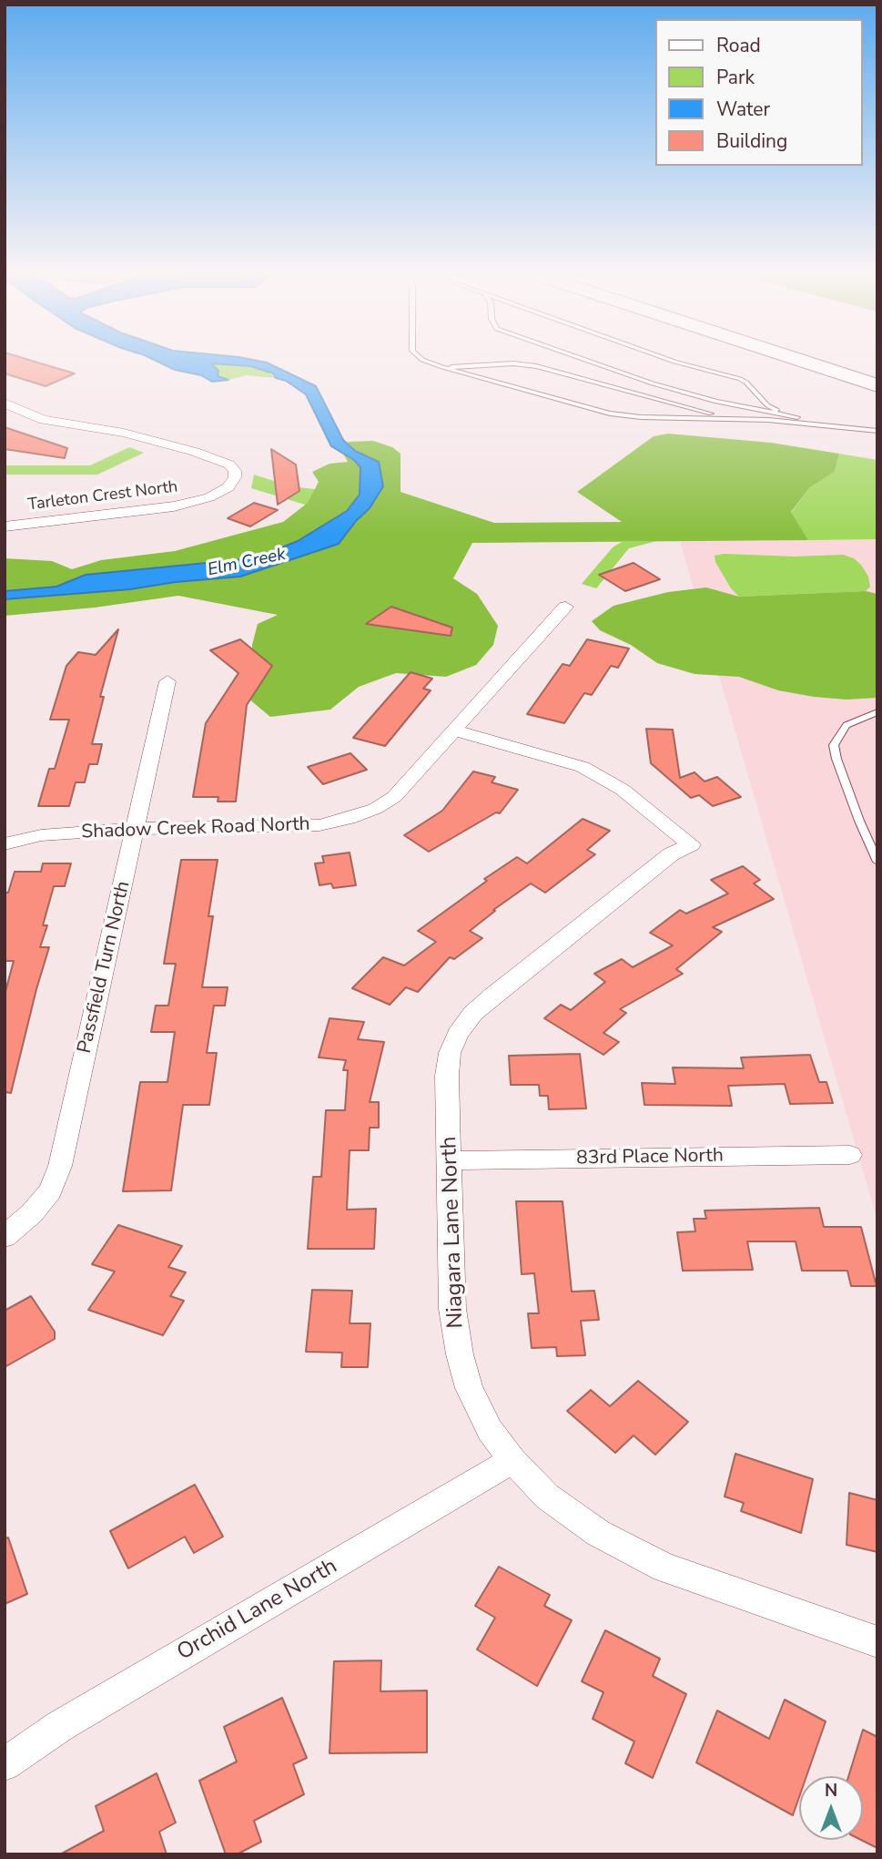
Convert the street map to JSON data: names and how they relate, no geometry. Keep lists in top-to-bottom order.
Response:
{
  "streets": {
    "street": [
      "Tarleton Crest North",
      "Shadow Creek Road North",
      "Passfield Turn North",
      "83rd Place North",
      "Niagara Lane North",
      "Orchid Lane North"
    ]
  },
  "crossings": [
    ["Shadow Creek Road North", "Passfield Turn North"],
    ["Shadow Creek Road North", "Niagara Lane North"],
    ["83rd Place North", "Niagara Lane North"],
    ["Niagara Lane North", "Orchid Lane North"]
  ],
  "water": ["Elm Creek"],
  "legend": [
    "Road",
    "Park",
    "Water",
    "Building"
  ],
  "north": "top"
}
